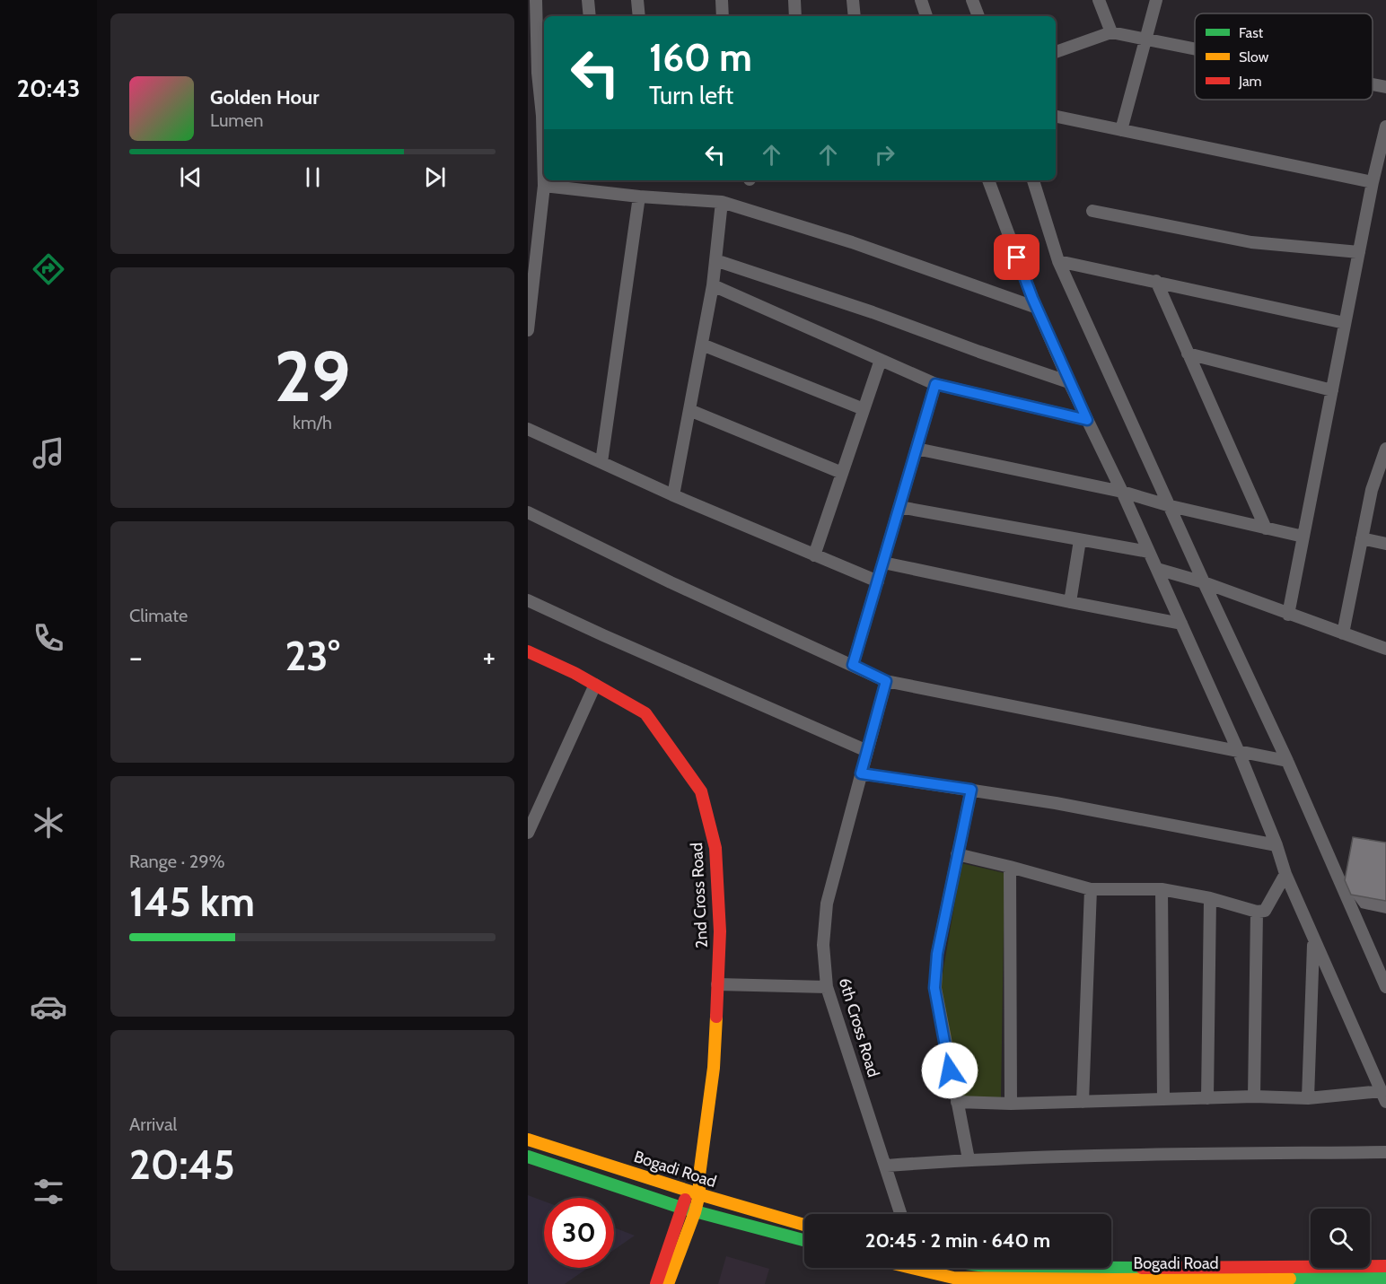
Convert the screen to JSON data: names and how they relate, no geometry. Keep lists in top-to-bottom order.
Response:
{
  "streets": {
    "main road": ["2nd Cross Road", "Bogadi Road"],
    "street": ["6th Cross Road"]
  },
  "crossings": [
    ["2nd Cross Road", "Bogadi Road"]
  ],
  "legend": ["Fast", "Slow", "Jam"],
  "page": {
    "tabs": "20:43",
    "turn": ["160 m", "Turn left"],
    "song": ["Golden Hour", "Lumen"],
    "tile": [
      ["29", "km/h"],
      "Climate",
      ["Range · 29%", "145 km"],
      ["Arrival", "20:45"]
    ],
    "heat": ["−", "23°", "+"],
    "limit": "30",
    "trip": "20:45 · 2 min · 640 m"
  }
}
